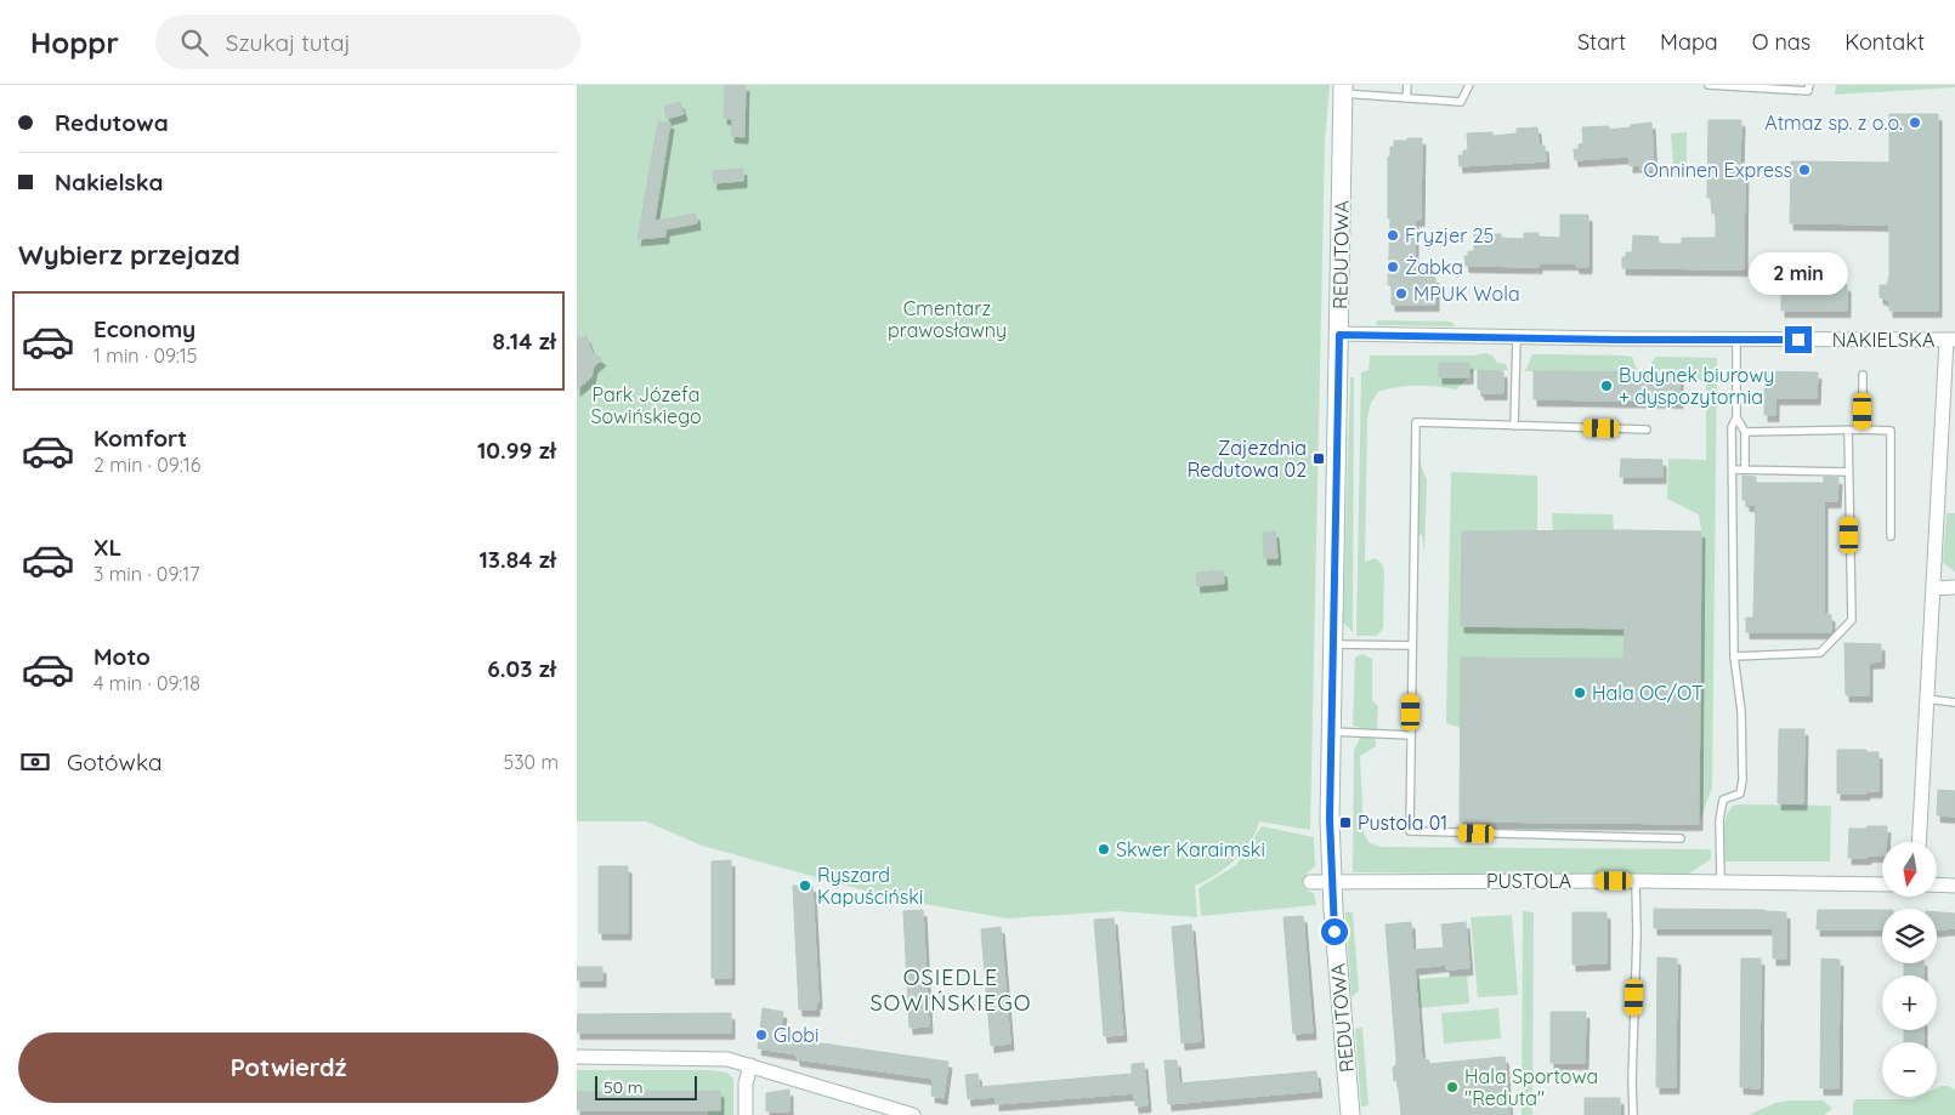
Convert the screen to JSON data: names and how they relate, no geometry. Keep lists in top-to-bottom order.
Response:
{
  "streets": {
    "street": ["REDUTOWA", "NAKIELSKA", "PUSTOLA"]
  },
  "crossings": [
    ["REDUTOWA", "NAKIELSKA"],
    ["REDUTOWA", "PUSTOLA"]
  ],
  "districts": ["OSIEDLE SOWIŃSKIEGO"],
  "parks": ["Cmentarz prawosławny", "Park Józefa Sowińskiego"],
  "places": {
    "other": [
      "Atmaz sp. z o.o.",
      "Onninen Express",
      "Fryzjer 25",
      "Żabka",
      "MPUK Wola",
      "Budynek biurowy + dyspozytornia",
      "Hala OC/OT",
      "Skwer Karaimski",
      "Ryszard Kapuściński",
      "Globi",
      "Hala Sportowa \"Reduta\""
    ],
    "transit": ["Zajezdnia Redutowa 02", "Pustola 01"]
  },
  "scale_bar": "50 m",
  "north": "bottom",
  "page": {
    "header": "Hoppr",
    "search": "Szukaj tutaj",
    "nav": [
      "Start",
      "Mapa",
      "O nas",
      "Kontakt"
    ],
    "banner": ["Redutowa", "Nakielska"],
    "heading": "Wybierz przejazd",
    "bubble": "2 min",
    "list": [
      {
        "name": "Economy",
        "note": "1 min · 09:15",
        "value": "8.14 zł"
      },
      {
        "name": "Komfort",
        "note": "2 min · 09:16",
        "value": "10.99 zł"
      },
      {
        "name": "XL",
        "note": "3 min · 09:17",
        "value": "13.84 zł"
      },
      {
        "name": "Moto",
        "note": "4 min · 09:18",
        "value": "6.03 zł"
      }
    ],
    "pay": ["Gotówka", "530 m"],
    "map_buttons": ["+", "−"],
    "buttons": "Potwierdź",
    "scale": "50 m"
  }
}
